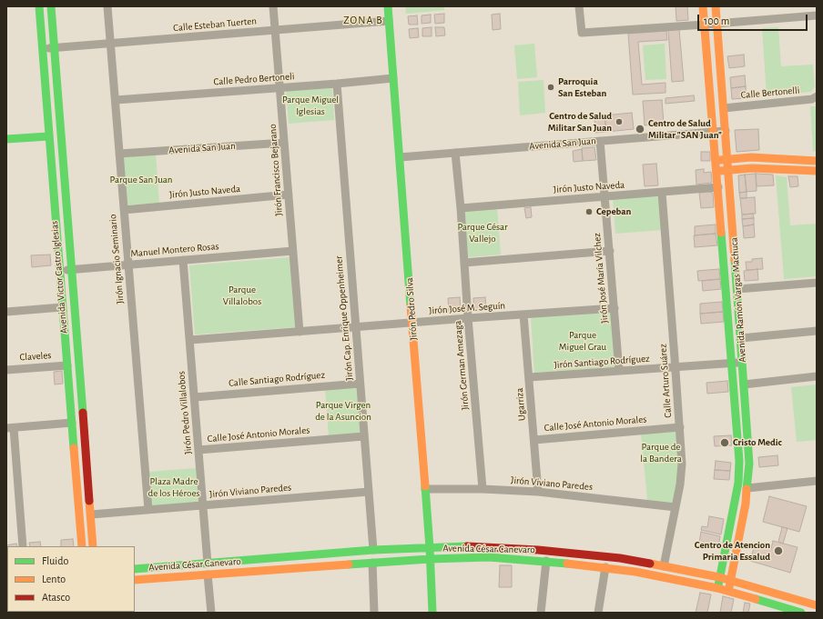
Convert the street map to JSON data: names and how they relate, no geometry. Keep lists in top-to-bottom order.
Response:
{
  "streets": {
    "main road": [
      "Avenida Victor Castro Iglesias",
      "Avenida Ramón Vargas Machuca",
      "Jirón Pedro Silva",
      "Avenida César Canevaro"
    ],
    "street": [
      "Calle Esteban Tuerten",
      "Calle Pedro Bertoneli",
      "Calle Bertonelli",
      "Avenida San Juan",
      "Jirón Francisco Bejarano",
      "Jirón Justo Naveda",
      "Manuel Montero Rosas",
      "Jirón Ignacio Seminario",
      "Jirón José María Vilchez",
      "Jirón José M. Seguín",
      "Jirón Cap. Enrique Oppenheimer",
      "Claveles",
      "Jirón Santiago Rodríguez",
      "Jirón German Amezaga",
      "Calle Santiago Rodríguez",
      "Calle Arturo Suárez",
      "Ugarriza",
      "Jirón Pedro Villalobos",
      "Calle José Antonio Morales",
      "Jirón Viviano Paredes"
    ]
  },
  "crossings": [
    ["Calle Esteban Tuerten", "Jirón Francisco Bejarano"],
    ["Calle Esteban Tuerten", "Jirón Ignacio Seminario"],
    ["Calle Esteban Tuerten", "Avenida Victor Castro Iglesias"],
    ["Calle Esteban Tuerten", "Jirón Pedro Silva"],
    ["Calle Pedro Bertoneli", "Jirón Francisco Bejarano"],
    ["Calle Pedro Bertoneli", "Jirón Ignacio Seminario"],
    ["Calle Pedro Bertoneli", "Jirón Pedro Silva"],
    ["Calle Pedro Bertoneli", "Jirón Cap. Enrique Oppenheimer"],
    ["Calle Bertonelli", "Avenida Ramón Vargas Machuca"],
    ["Avenida San Juan", "Jirón Francisco Bejarano"],
    ["Avenida San Juan", "Jirón Ignacio Seminario"],
    ["Avenida San Juan", "Jirón José María Vilchez"],
    ["Avenida San Juan", "Avenida Ramón Vargas Machuca"],
    ["Avenida San Juan", "Jirón Pedro Silva"],
    ["Avenida San Juan", "Jirón German Amezaga"],
    ["Jirón Francisco Bejarano", "Jirón Justo Naveda"],
    ["Jirón Francisco Bejarano", "Manuel Montero Rosas"],
    ["Jirón Francisco Bejarano", "Jirón José M. Seguín"],
    ["Jirón Justo Naveda", "Jirón Ignacio Seminario"],
    ["Jirón Justo Naveda", "Jirón José María Vilchez"],
    ["Jirón Justo Naveda", "Avenida Ramón Vargas Machuca"],
    ["Jirón Justo Naveda", "Jirón German Amezaga"],
    ["Jirón Justo Naveda", "Calle Arturo Suárez"],
    ["Manuel Montero Rosas", "Jirón Ignacio Seminario"],
    ["Manuel Montero Rosas", "Avenida Victor Castro Iglesias"],
    ["Manuel Montero Rosas", "Jirón Pedro Villalobos"],
    ["Jirón Ignacio Seminario", "Jirón Viviano Paredes"],
    ["Avenida Victor Castro Iglesias", "Claveles"],
    ["Avenida Victor Castro Iglesias", "Jirón Viviano Paredes"],
    ["Jirón José María Vilchez", "Jirón José M. Seguín"],
    ["Jirón José María Vilchez", "Jirón Santiago Rodríguez"],
    ["Avenida Ramón Vargas Machuca", "Jirón Santiago Rodríguez"],
    ["Avenida Ramón Vargas Machuca", "Avenida César Canevaro"],
    ["Jirón José M. Seguín", "Jirón Pedro Silva"],
    ["Jirón José M. Seguín", "Jirón Cap. Enrique Oppenheimer"],
    ["Jirón José M. Seguín", "Jirón German Amezaga"],
    ["Jirón José M. Seguín", "Ugarriza"],
    ["Jirón José M. Seguín", "Jirón Pedro Villalobos"],
    ["Jirón Pedro Silva", "Jirón Viviano Paredes"],
    ["Jirón Pedro Silva", "Avenida César Canevaro"],
    ["Jirón Cap. Enrique Oppenheimer", "Calle Santiago Rodríguez"],
    ["Jirón Cap. Enrique Oppenheimer", "Calle José Antonio Morales"],
    ["Jirón Cap. Enrique Oppenheimer", "Jirón Viviano Paredes"],
    ["Jirón Cap. Enrique Oppenheimer", "Avenida César Canevaro"],
    ["Jirón Santiago Rodríguez", "Calle Arturo Suárez"],
    ["Jirón Santiago Rodríguez", "Ugarriza"],
    ["Jirón German Amezaga", "Jirón Viviano Paredes"],
    ["Calle Santiago Rodríguez", "Jirón Pedro Villalobos"],
    ["Calle Arturo Suárez", "Calle José Antonio Morales"],
    ["Calle Arturo Suárez", "Jirón Viviano Paredes"],
    ["Calle Arturo Suárez", "Avenida César Canevaro"],
    ["Ugarriza", "Calle José Antonio Morales"],
    ["Ugarriza", "Jirón Viviano Paredes"],
    ["Jirón Pedro Villalobos", "Calle José Antonio Morales"],
    ["Jirón Pedro Villalobos", "Jirón Viviano Paredes"],
    ["Jirón Pedro Villalobos", "Avenida César Canevaro"]
  ],
  "districts": ["ZONA B"],
  "parks": [
    "Parque Miguel Iglesias",
    "Parque San Juan",
    "Parque César Vallejo",
    "Parque Villalobos",
    "Parque Miguel Grau",
    "Parque Virgen de la Asuncion",
    "Parque de la Bandera",
    "Plaza Madre de los Héroes"
  ],
  "places": [
    "Parroquia San Esteban",
    "Centro de Salud Militar San Juan",
    "Centro de Salud Militar \"SAN Juan\"",
    "Cepeban",
    "Cristo Medic",
    "Centro de Atencion Primaria Essalud"
  ],
  "legend": ["Fluido", "Lento", "Atasco"],
  "scale_bar": "100 m"
}
